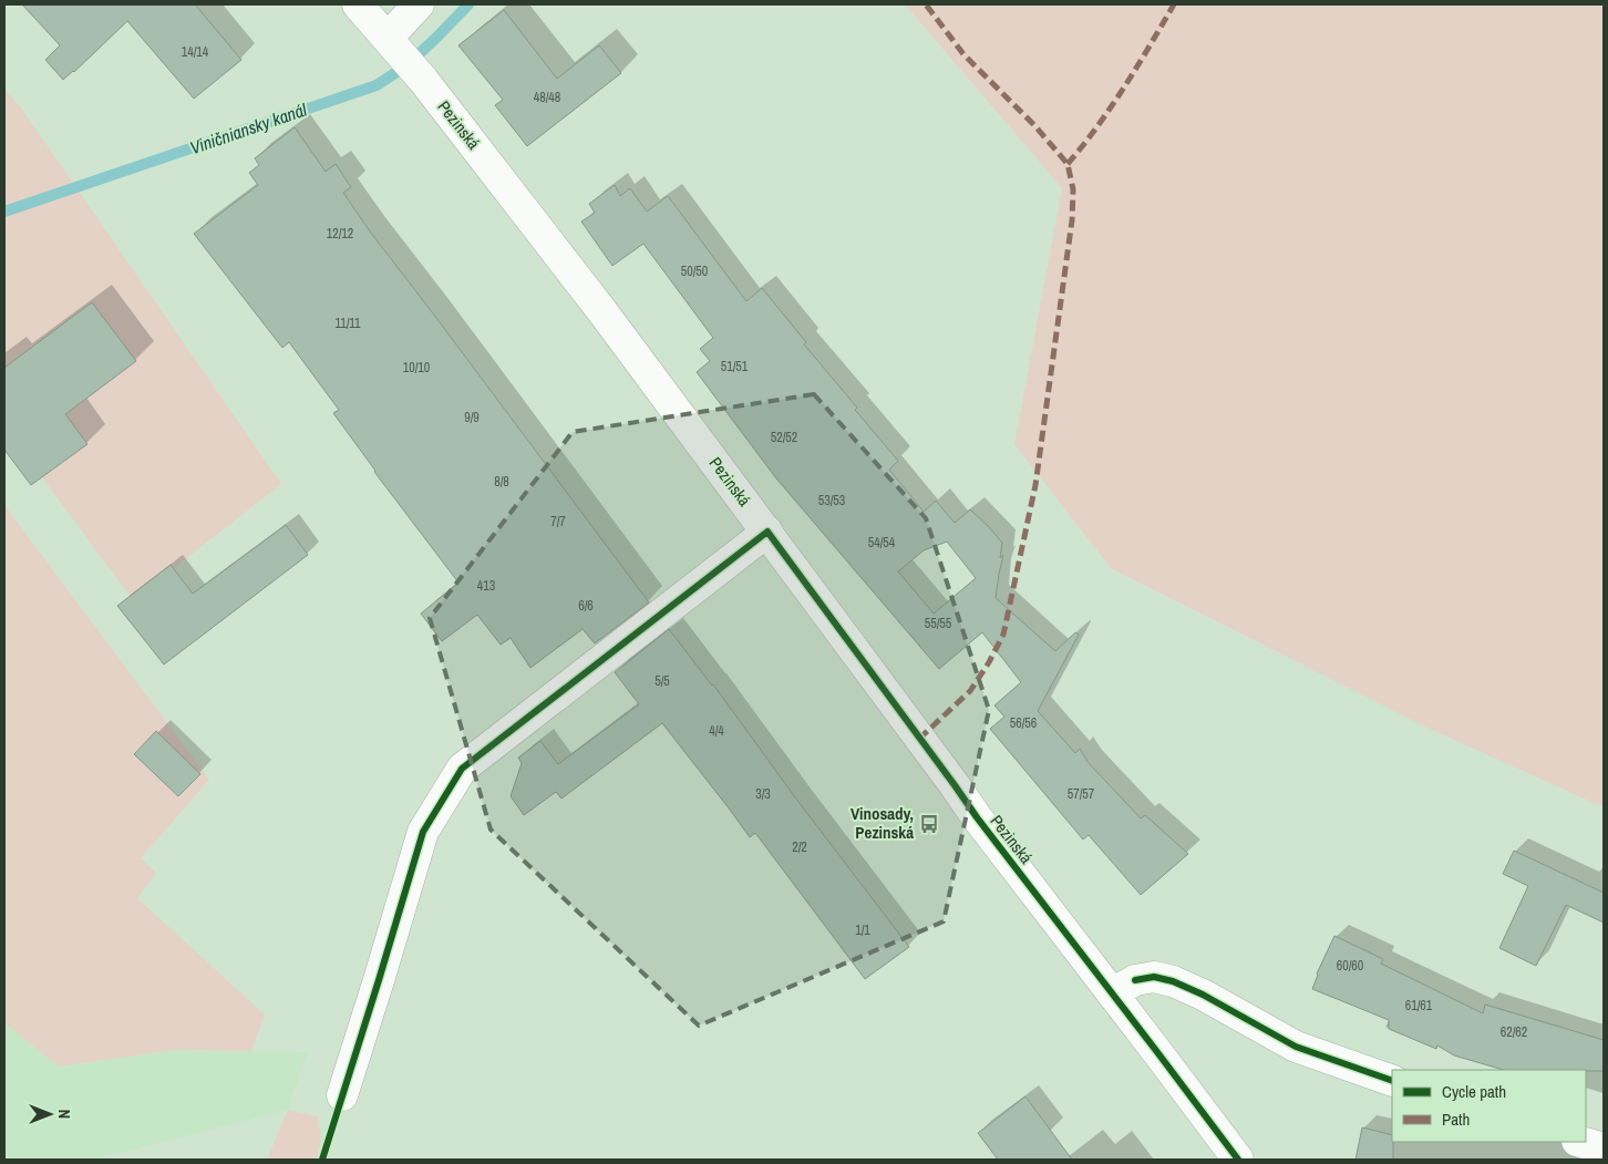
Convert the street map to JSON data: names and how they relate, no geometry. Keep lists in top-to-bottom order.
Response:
{
  "streets": {
    "main road": ["Pezinská"]
  },
  "water": ["Viničniansky kanál"],
  "places": {
    "bus stop": ["Vinosady, Pezinská"]
  },
  "house_numbers": [
    "14/14",
    "48/48",
    "12/12",
    "50/50",
    "11/11",
    "51/51",
    "10/10",
    "9/9",
    "52/52",
    "8/8",
    "53/53",
    "7/7",
    "54/54",
    "413",
    "6/6",
    "55/55",
    "5/5",
    "56/56",
    "4/4",
    "3/3",
    "57/57",
    "2/2",
    "1/1",
    "60/60",
    "61/61",
    "62/62"
  ],
  "legend": ["Cycle path", "Path"],
  "north": "right"
}
